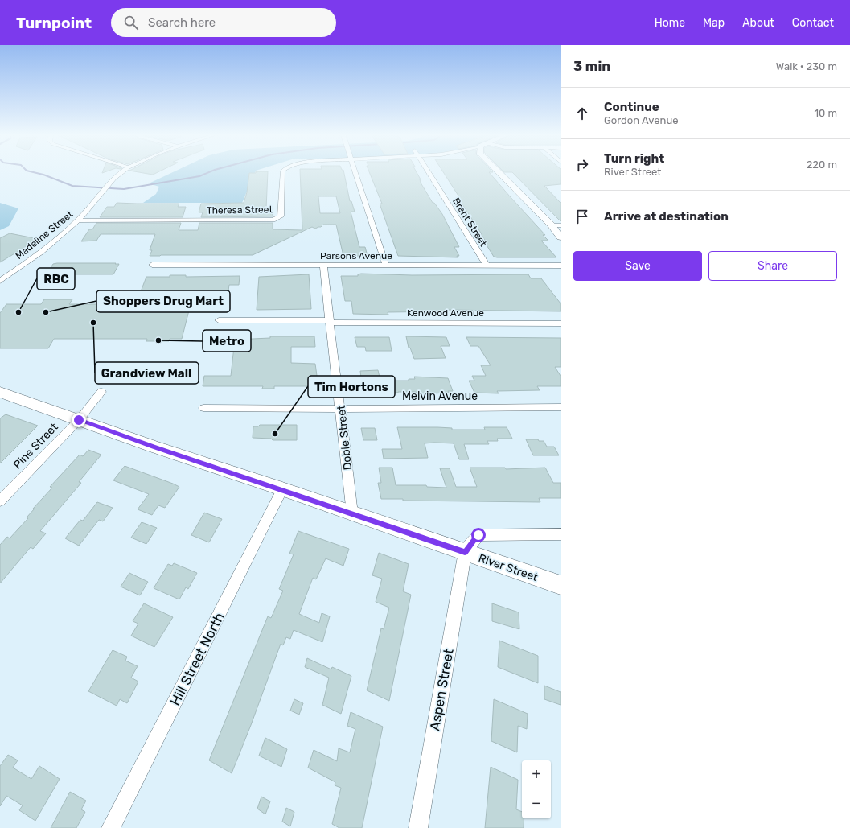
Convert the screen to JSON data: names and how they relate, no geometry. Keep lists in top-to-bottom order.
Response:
{
  "streets": {
    "main road": ["River Street"],
    "street": [
      "Theresa Street",
      "Brent Street",
      "Madeline Street",
      "Parsons Avenue",
      "Kenwood Avenue",
      "Melvin Avenue",
      "Dobie Street",
      "Pine Street",
      "Hill Street North",
      "Aspen Street"
    ]
  },
  "crossings": [
    ["Theresa Street", "Madeline Street"],
    ["Brent Street", "Parsons Avenue"],
    ["Parsons Avenue", "Dobie Street"],
    ["Kenwood Avenue", "Dobie Street"],
    ["Melvin Avenue", "Dobie Street"],
    ["Dobie Street", "River Street"],
    ["Pine Street", "River Street"],
    ["River Street", "Hill Street North"],
    ["River Street", "Aspen Street"]
  ],
  "places": [
    "RBC",
    "Shoppers Drug Mart",
    "Grandview Mall",
    "Metro",
    "Tim Hortons"
  ],
  "page": {
    "header": "Turnpoint",
    "search": "Search here",
    "nav": [
      "Home",
      "Map",
      "About",
      "Contact"
    ],
    "heading": ["3 min", "Walk · 230 m"],
    "list": [
      ["Continue", "Gordon Avenue", "10 m"],
      ["Turn right", "River Street", "220 m"],
      "Arrive at destination"
    ],
    "buttons": ["Save", "Share"],
    "map_buttons": ["+", "−"]
  }
}
